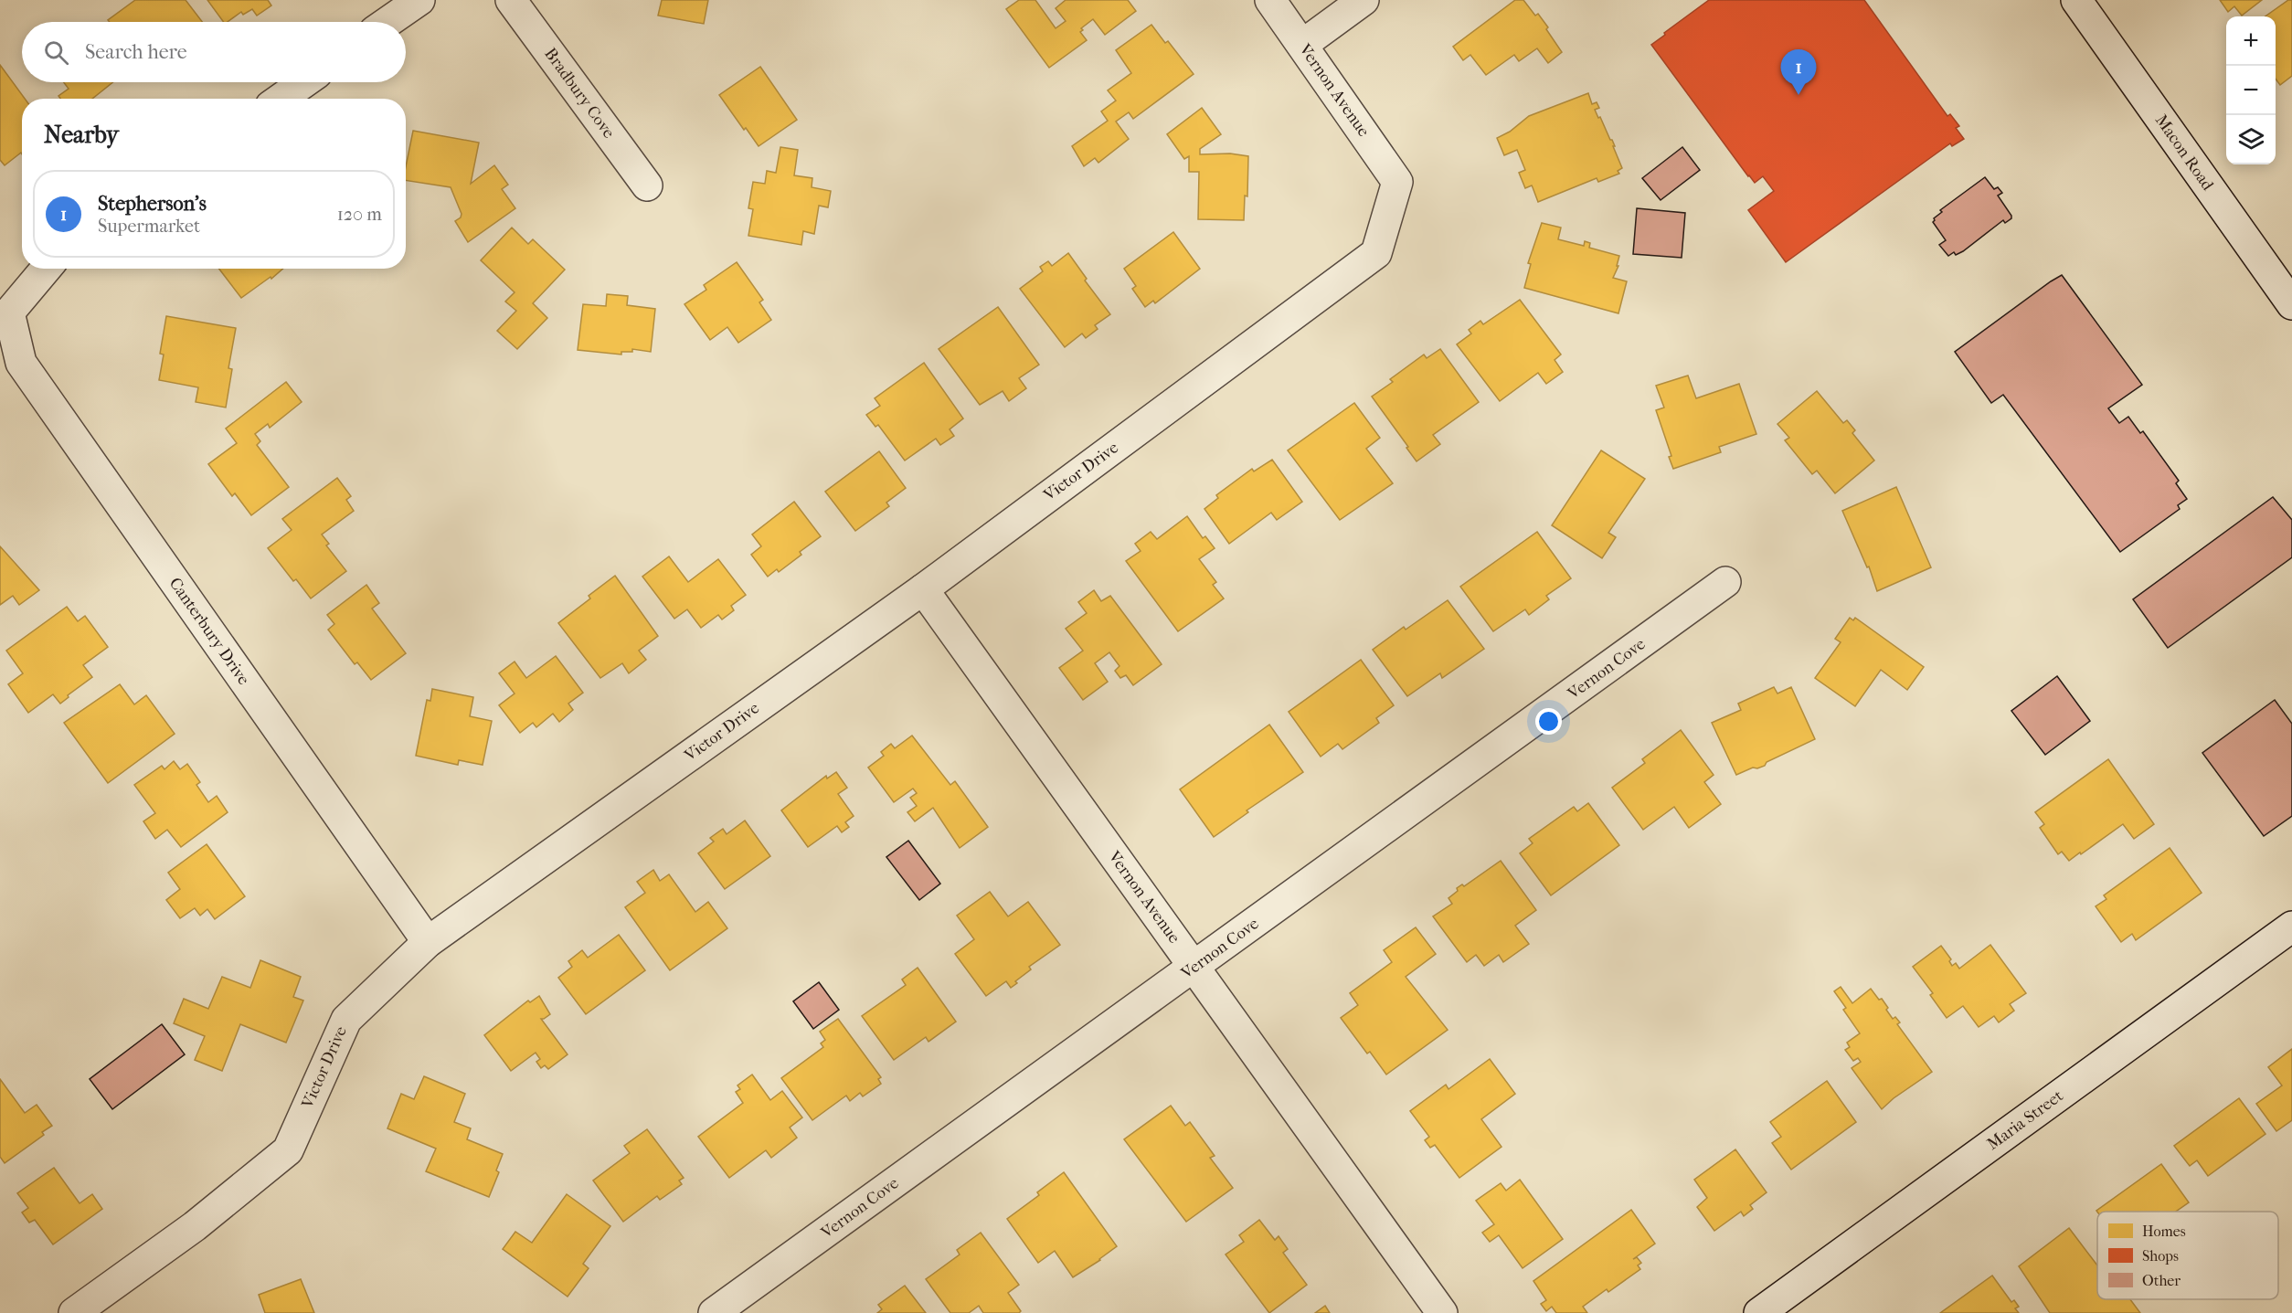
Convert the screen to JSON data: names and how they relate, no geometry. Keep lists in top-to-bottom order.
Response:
{
  "streets": {
    "street": [
      "Vernon Avenue",
      "Bradbury Cove",
      "Macon Road",
      "Victor Drive",
      "Canterbury Drive",
      "Vernon Cove",
      "Maria Street"
    ]
  },
  "crossings": [
    ["Vernon Avenue", "Victor Drive"],
    ["Vernon Avenue", "Vernon Cove"],
    ["Victor Drive", "Canterbury Drive"]
  ],
  "legend": ["Homes", "Shops", "Other"],
  "page": {
    "map_buttons": ["+", "−"],
    "search": "Search here",
    "pins": "1",
    "heading": "Nearby",
    "list": [
      {
        "mark": "1",
        "name": "Stepherson's",
        "note": "Supermarket",
        "value": "120 m"
      }
    ]
  }
}
